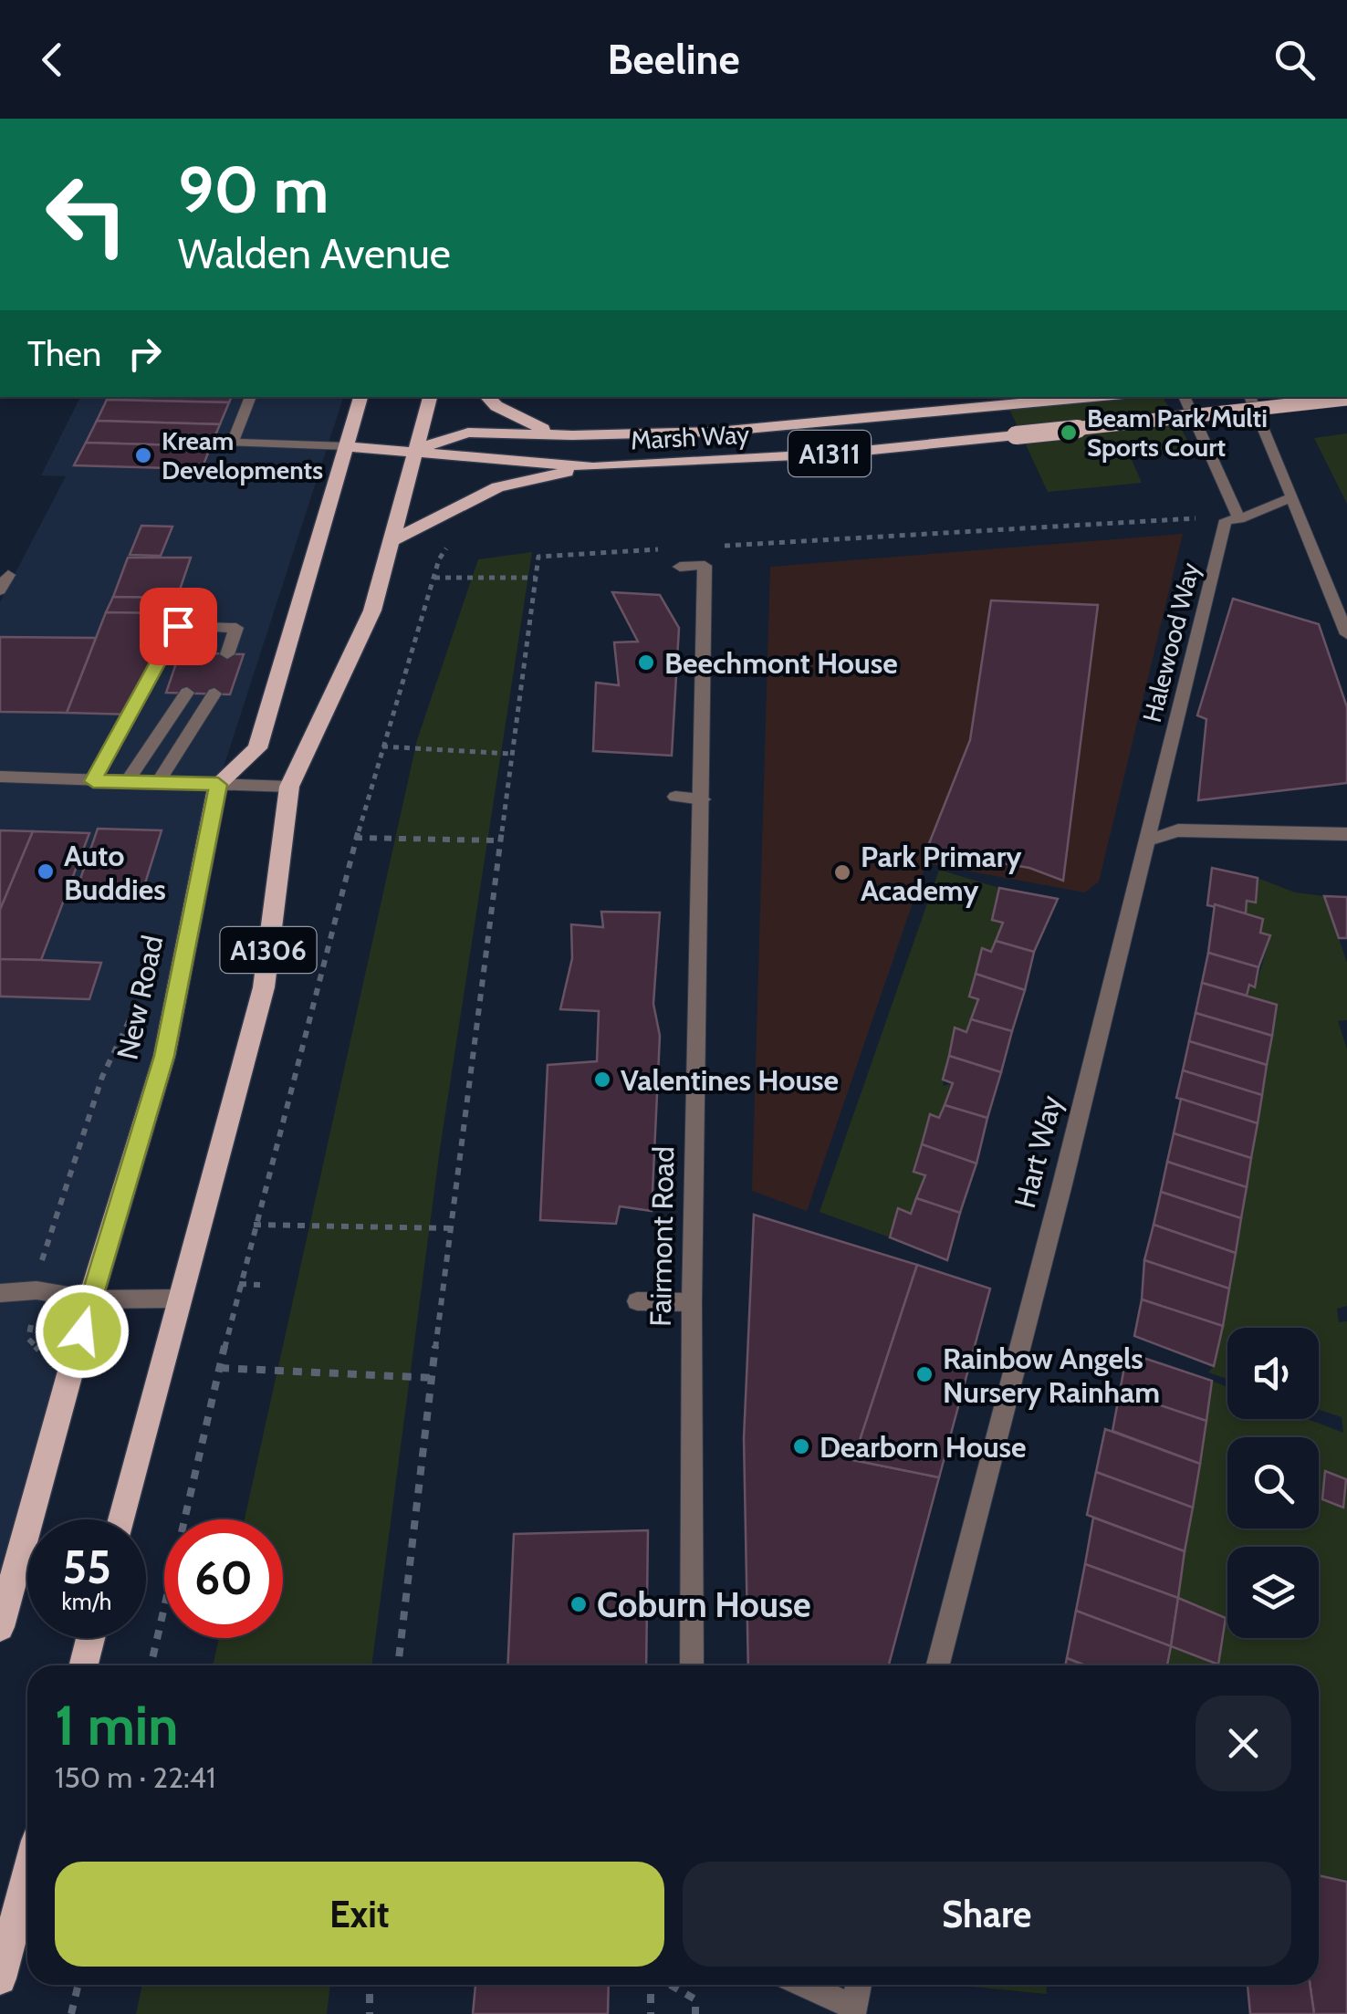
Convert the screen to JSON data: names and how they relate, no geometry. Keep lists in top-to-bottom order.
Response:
{
  "streets": {
    "main road": [
      "Marsh Way",
      "A1311",
      "A1306",
      "New Road"
    ],
    "street": ["Halewood Way", "Hart Way", "Fairmont Road"]
  },
  "crossings": [
    ["Marsh Way", "A1311"],
    ["Marsh Way", "A1306"],
    ["A1311", "A1306"],
    ["Halewood Way", "Hart Way"]
  ],
  "places": [
    "Beam Park Multi Sports Court",
    "Kream Developments",
    "Beechmont House",
    "Auto Buddies",
    "Park Primary Academy",
    "Valentines House",
    "Rainbow Angels Nursery Rainham",
    "Dearborn House",
    "Coburn House"
  ],
  "page": {
    "header": "Beeline",
    "turn": ["90 m", "Walden Avenue"],
    "then": "Then",
    "speed": "55 km/h",
    "limit": "60",
    "heading": ["1 min", "150 m · 22:41"],
    "buttons": ["Exit", "Share"]
  }
}
